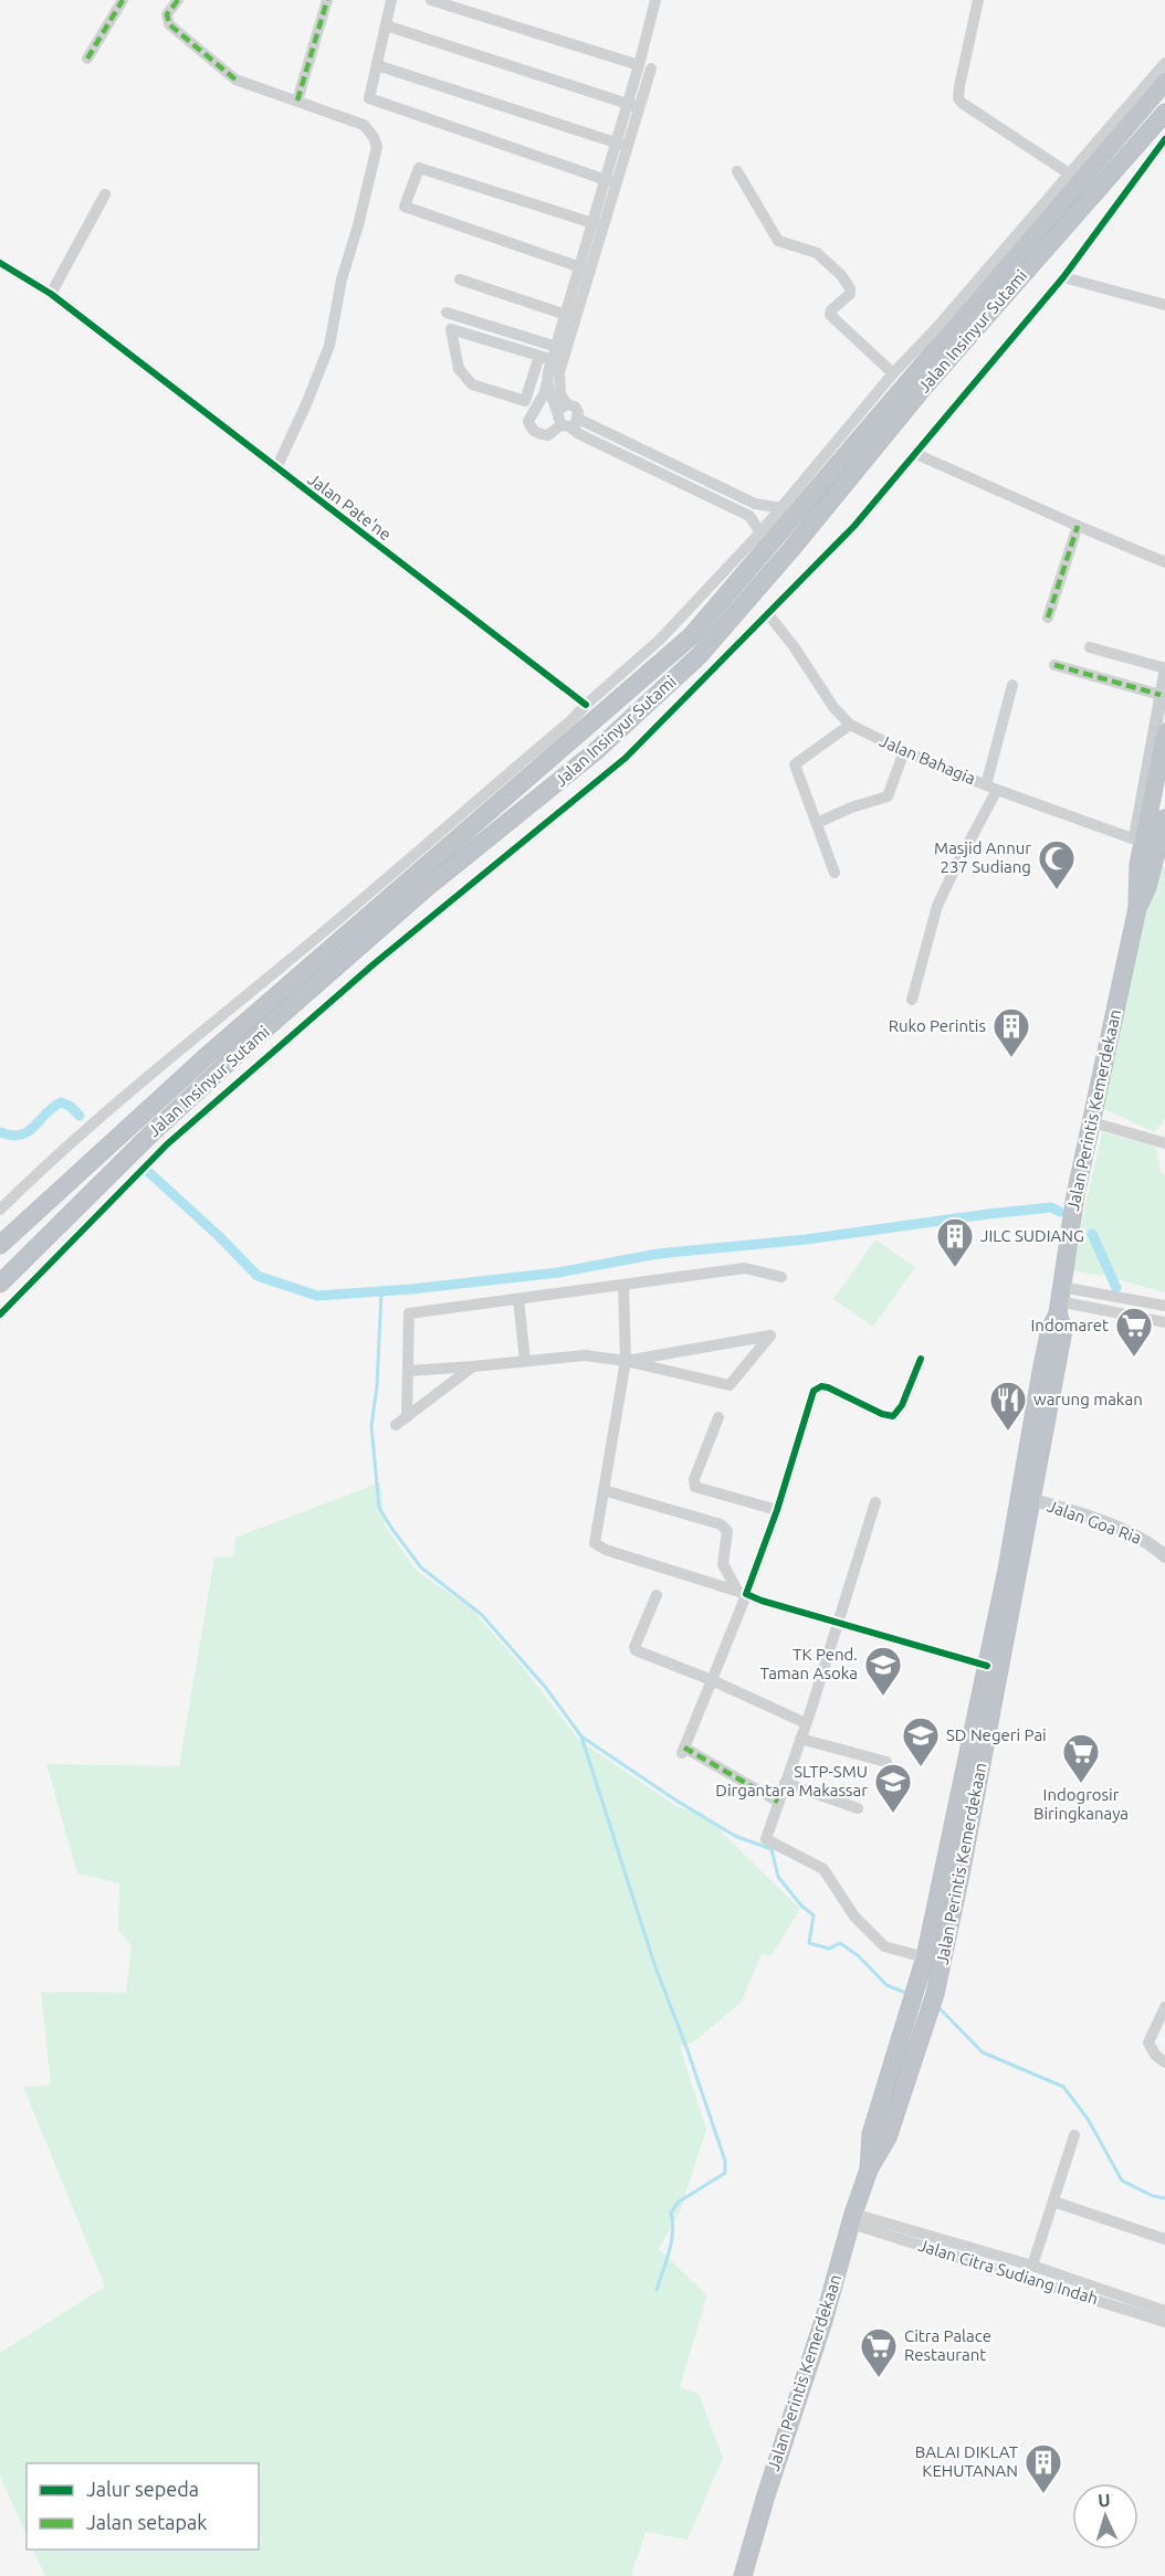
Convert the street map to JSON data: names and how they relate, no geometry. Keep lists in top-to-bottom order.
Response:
{
  "streets": {
    "highway": ["Jalan Insinyur Sutami", "Jalan Perintis Kemerdekaan"],
    "main road": ["Jalan Goa Ria"],
    "street": ["Jalan Pate'ne", "Jalan Bahagia", "Jalan Citra Sudiang Indah"]
  },
  "crossings": [
    ["Jalan Bahagia", "Jalan Perintis Kemerdekaan"],
    ["Jalan Perintis Kemerdekaan", "Jalan Goa Ria"],
    ["Jalan Perintis Kemerdekaan", "Jalan Citra Sudiang Indah"]
  ],
  "places": {
    "mosque": ["Masjid Annur 237 Sudiang"],
    "building": ["Ruko Perintis", "JILC SUDIANG", "BALAI DIKLAT KEHUTANAN"],
    "supermarket": ["Indomaret", "Indogrosir Biringkanaya", "Citra Palace Restaurant"],
    "restaurant": ["warung makan"],
    "school or university": ["TK Pend. Taman Asoka", "SD Negeri Pai", "SLTP-SMU Dirgantara Makassar"]
  },
  "legend": ["Jalur sepeda", "Jalan setapak"],
  "north": "top"
}
